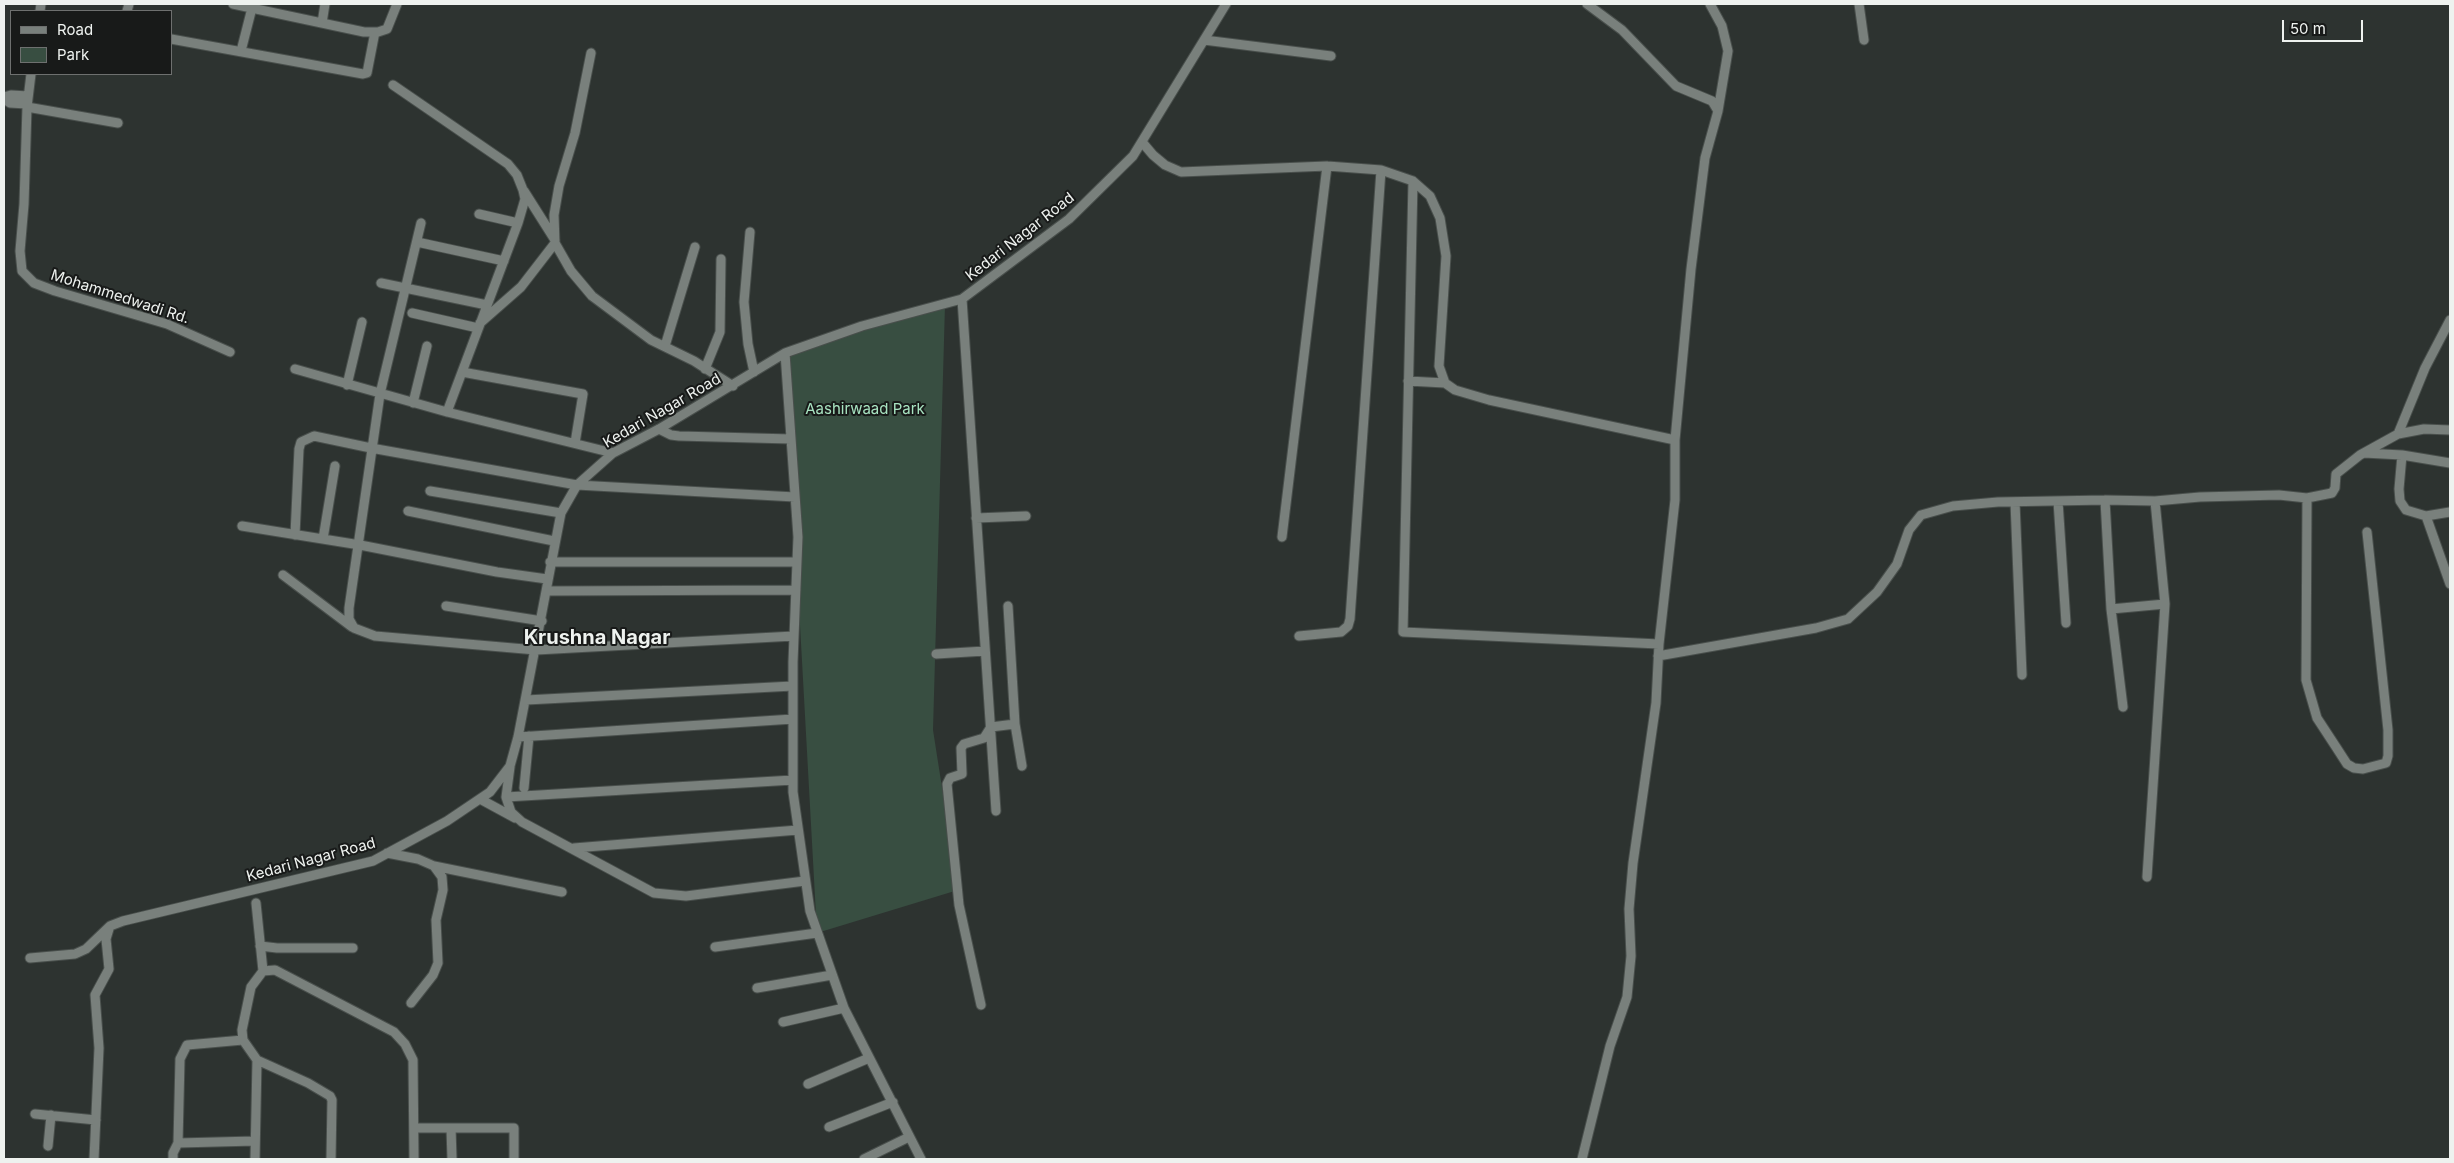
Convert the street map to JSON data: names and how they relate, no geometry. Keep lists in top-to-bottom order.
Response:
{
  "streets": {
    "street": ["Kedari Nagar Road", "Mohammedwadi Rd."]
  },
  "districts": ["Krushna Nagar"],
  "parks": ["Aashirwaad Park"],
  "legend": ["Road", "Park"],
  "scale_bar": "50 m"
}
